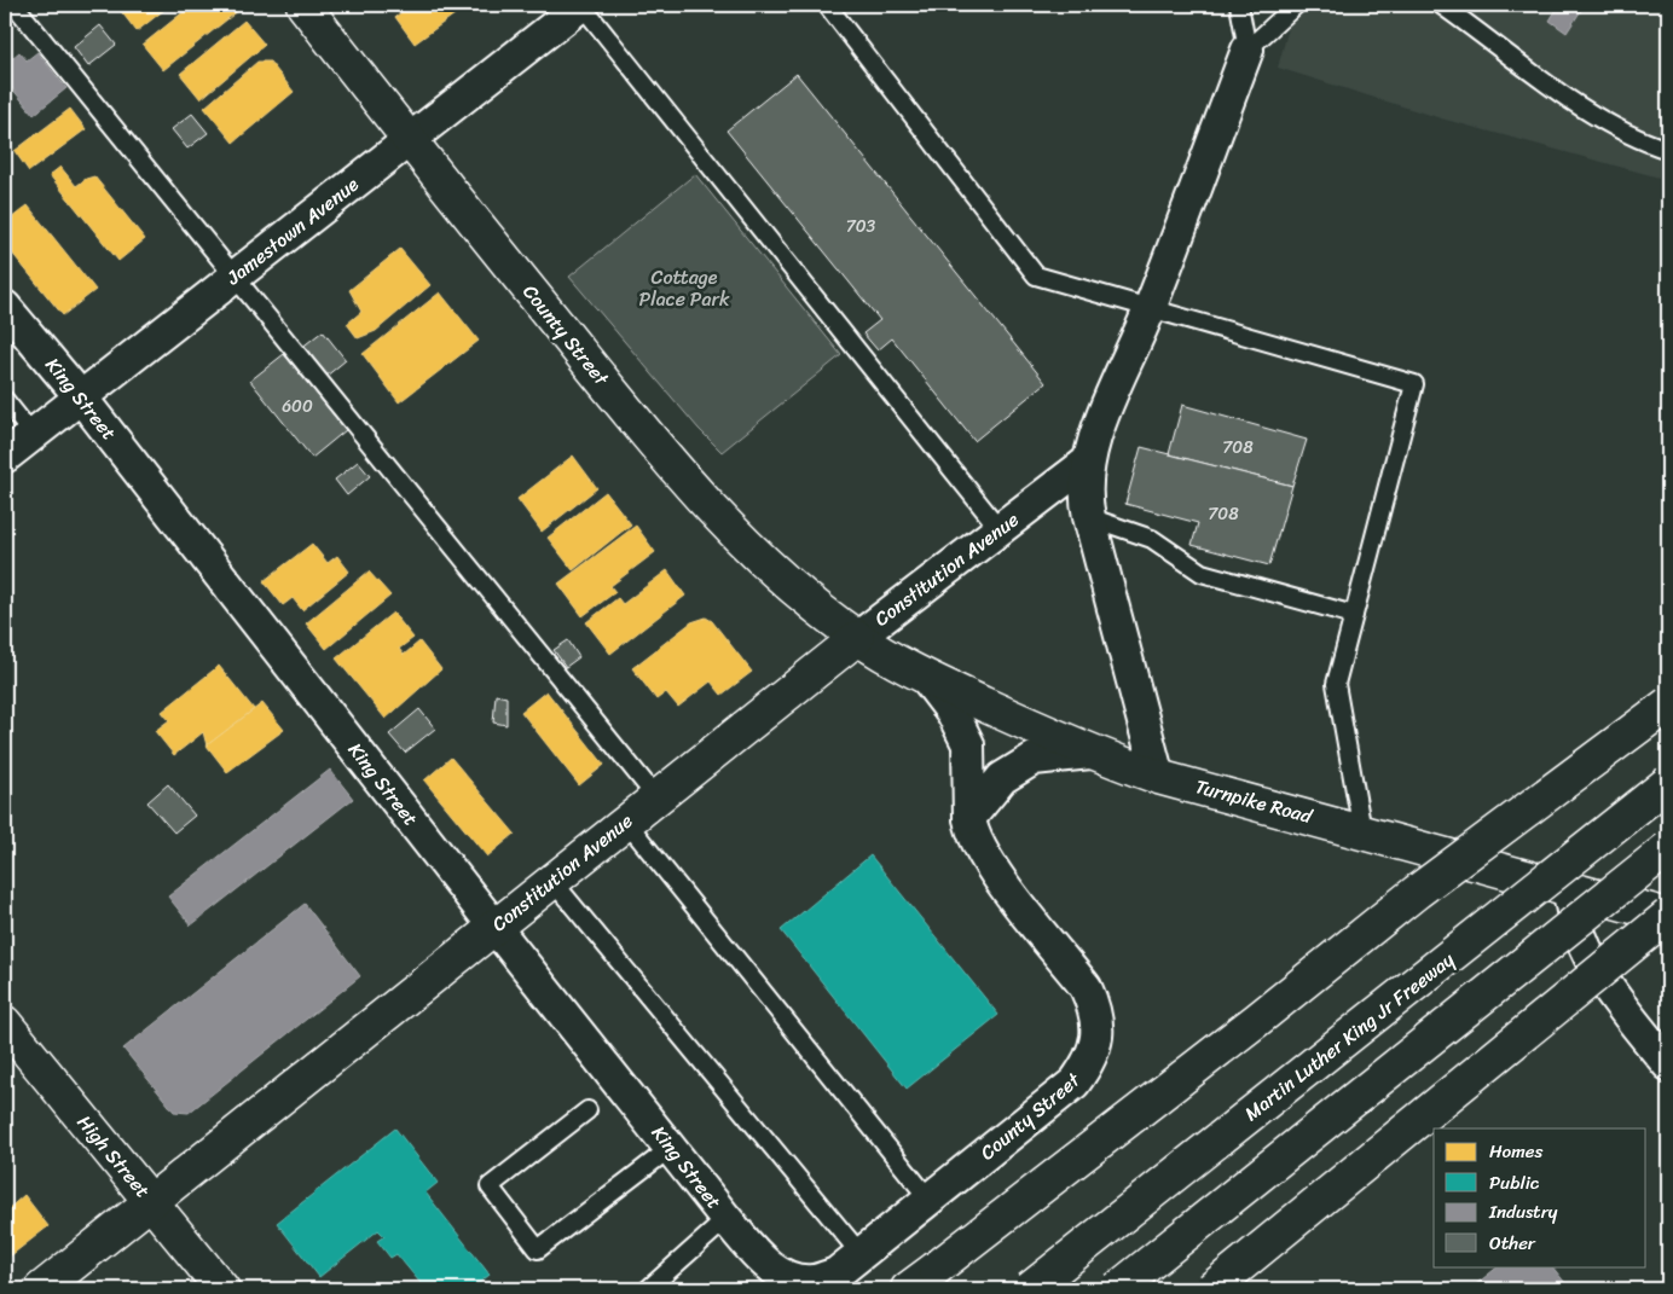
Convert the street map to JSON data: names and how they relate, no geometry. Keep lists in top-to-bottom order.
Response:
{
  "streets": {
    "main road": [
      "County Street",
      "Constitution Avenue",
      "Turnpike Road",
      "Martin Luther King Jr Freeway",
      "High Street"
    ],
    "street": ["Jamestown Avenue", "King Street"]
  },
  "crossings": [
    ["Jamestown Avenue", "County Street"],
    ["Jamestown Avenue", "King Street"],
    ["County Street", "King Street"],
    ["County Street", "Constitution Avenue"],
    ["County Street", "Turnpike Road"],
    ["King Street", "Constitution Avenue"],
    ["Constitution Avenue", "Turnpike Road"],
    ["Constitution Avenue", "High Street"]
  ],
  "parks": ["Cottage Place Park"],
  "house_numbers": [
    "703",
    "600",
    "708",
    "708"
  ],
  "legend": [
    "Homes",
    "Public",
    "Industry",
    "Other"
  ]
}
